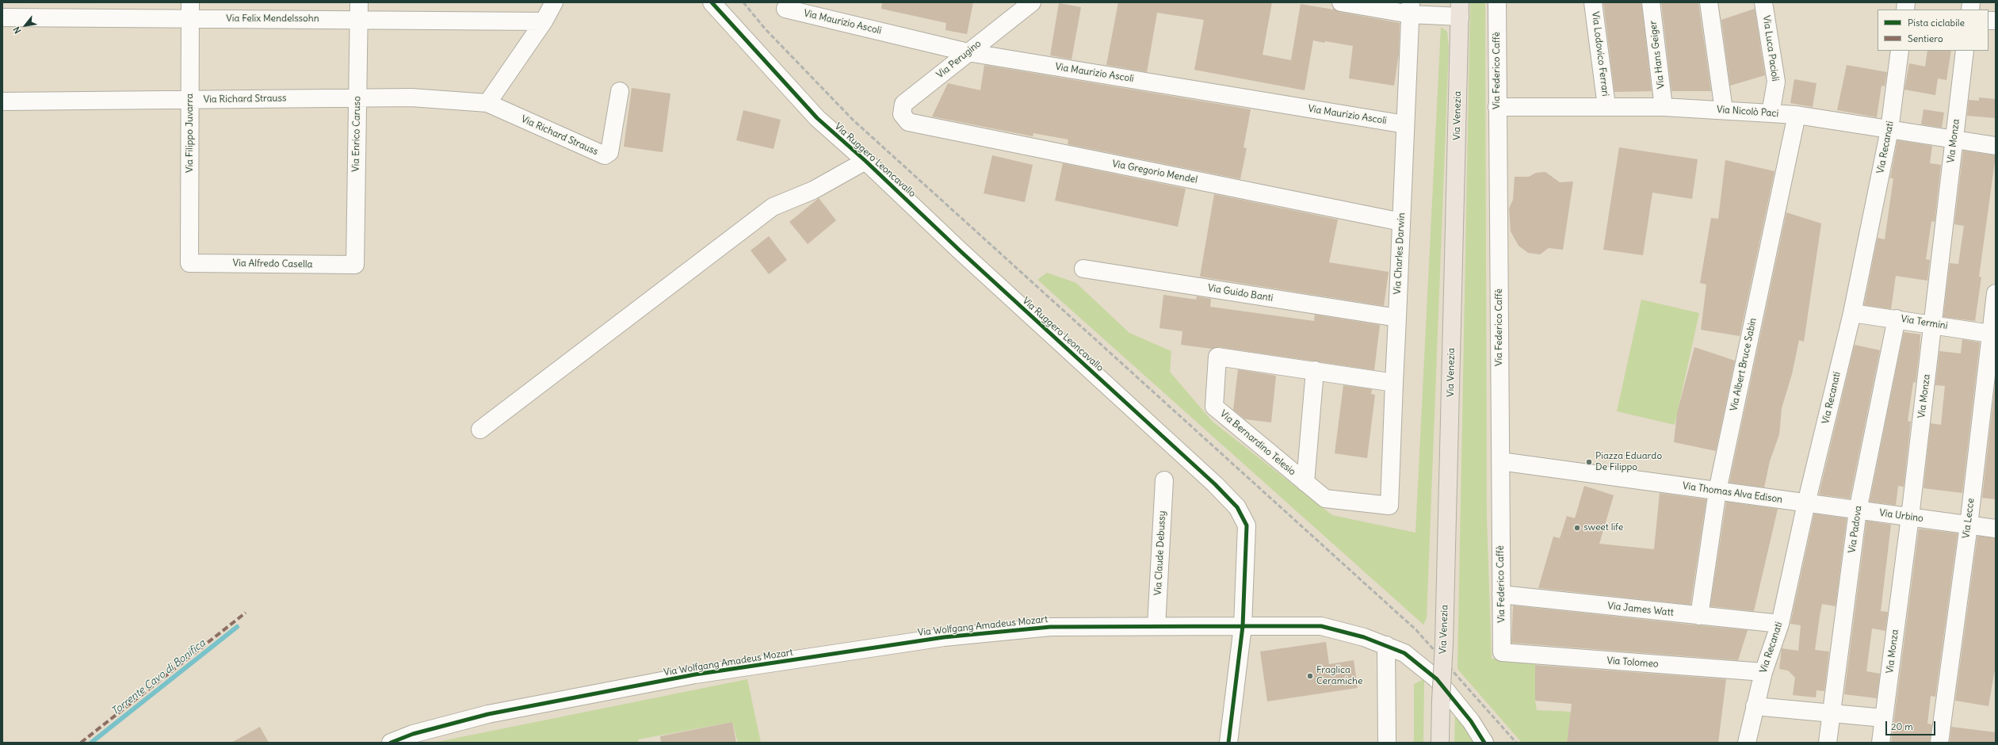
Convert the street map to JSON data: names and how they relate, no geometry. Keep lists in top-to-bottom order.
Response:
{
  "streets": {
    "main road": ["Via Venezia"],
    "street": [
      "Via Felix Mendelssohn",
      "Via Maurizio Ascoli",
      "Via Luca Pacioli",
      "Via Lodovico Ferrari",
      "Via Hans Geiger",
      "Via Perugino",
      "Via Federico Caffè",
      "Via Richard Strauss",
      "Via Nicolò Paci",
      "Via Filippo Juvarra",
      "Via Enrico Caruso",
      "Via Monza",
      "Via Recanati",
      "Via Ruggero Leoncavallo",
      "Via Gregorio Mendel",
      "Via Charles Darwin",
      "Via Alfredo Casella",
      "Via Guido Banti",
      "Via Termini",
      "Via Albert Bruce Sabin",
      "Via Bernardino Telesio",
      "Via Thomas Alva Edison",
      "Via Urbino",
      "Via Lecce",
      "Via Padova",
      "Via Claude Debussy",
      "Via James Watt",
      "Via Wolfgang Amadeus Mozart",
      "Via Tolomeo"
    ]
  },
  "crossings": [
    ["Via Felix Mendelssohn", "Via Filippo Juvarra"],
    ["Via Felix Mendelssohn", "Via Enrico Caruso"],
    ["Via Maurizio Ascoli", "Via Perugino"],
    ["Via Maurizio Ascoli", "Via Charles Darwin"],
    ["Via Luca Pacioli", "Via Nicolò Paci"],
    ["Via Lodovico Ferrari", "Via Nicolò Paci"],
    ["Via Hans Geiger", "Via Nicolò Paci"],
    ["Via Perugino", "Via Gregorio Mendel"],
    ["Via Federico Caffè", "Via Nicolò Paci"],
    ["Via Federico Caffè", "Via Thomas Alva Edison"],
    ["Via Federico Caffè", "Via James Watt"],
    ["Via Federico Caffè", "Via Tolomeo"],
    ["Via Richard Strauss", "Via Filippo Juvarra"],
    ["Via Richard Strauss", "Via Enrico Caruso"],
    ["Via Nicolò Paci", "Via Monza"],
    ["Via Nicolò Paci", "Via Recanati"],
    ["Via Nicolò Paci", "Via Albert Bruce Sabin"],
    ["Via Filippo Juvarra", "Via Alfredo Casella"],
    ["Via Enrico Caruso", "Via Alfredo Casella"],
    ["Via Monza", "Via Termini"],
    ["Via Monza", "Via Urbino"],
    ["Via Recanati", "Via Termini"],
    ["Via Recanati", "Via Thomas Alva Edison"],
    ["Via Recanati", "Via Urbino"],
    ["Via Recanati", "Via James Watt"],
    ["Via Recanati", "Via Tolomeo"],
    ["Via Ruggero Leoncavallo", "Via Wolfgang Amadeus Mozart"],
    ["Via Gregorio Mendel", "Via Charles Darwin"],
    ["Via Charles Darwin", "Via Guido Banti"],
    ["Via Charles Darwin", "Via Bernardino Telesio"],
    ["Via Termini", "Via Lecce"],
    ["Via Termini", "Via Padova"],
    ["Via Albert Bruce Sabin", "Via Thomas Alva Edison"],
    ["Via Albert Bruce Sabin", "Via James Watt"],
    ["Via Thomas Alva Edison", "Via Urbino"],
    ["Via Urbino", "Via Lecce"],
    ["Via Urbino", "Via Padova"],
    ["Via Claude Debussy", "Via Wolfgang Amadeus Mozart"]
  ],
  "water": ["Torrente Cavo di Bonifica"],
  "places": ["Piazza Eduardo De Filippo", "sweet life", "Fraglica Ceramiche"],
  "legend": ["Pista ciclabile", "Sentiero"],
  "scale_bar": "20 m",
  "north": "bottom left"
}
